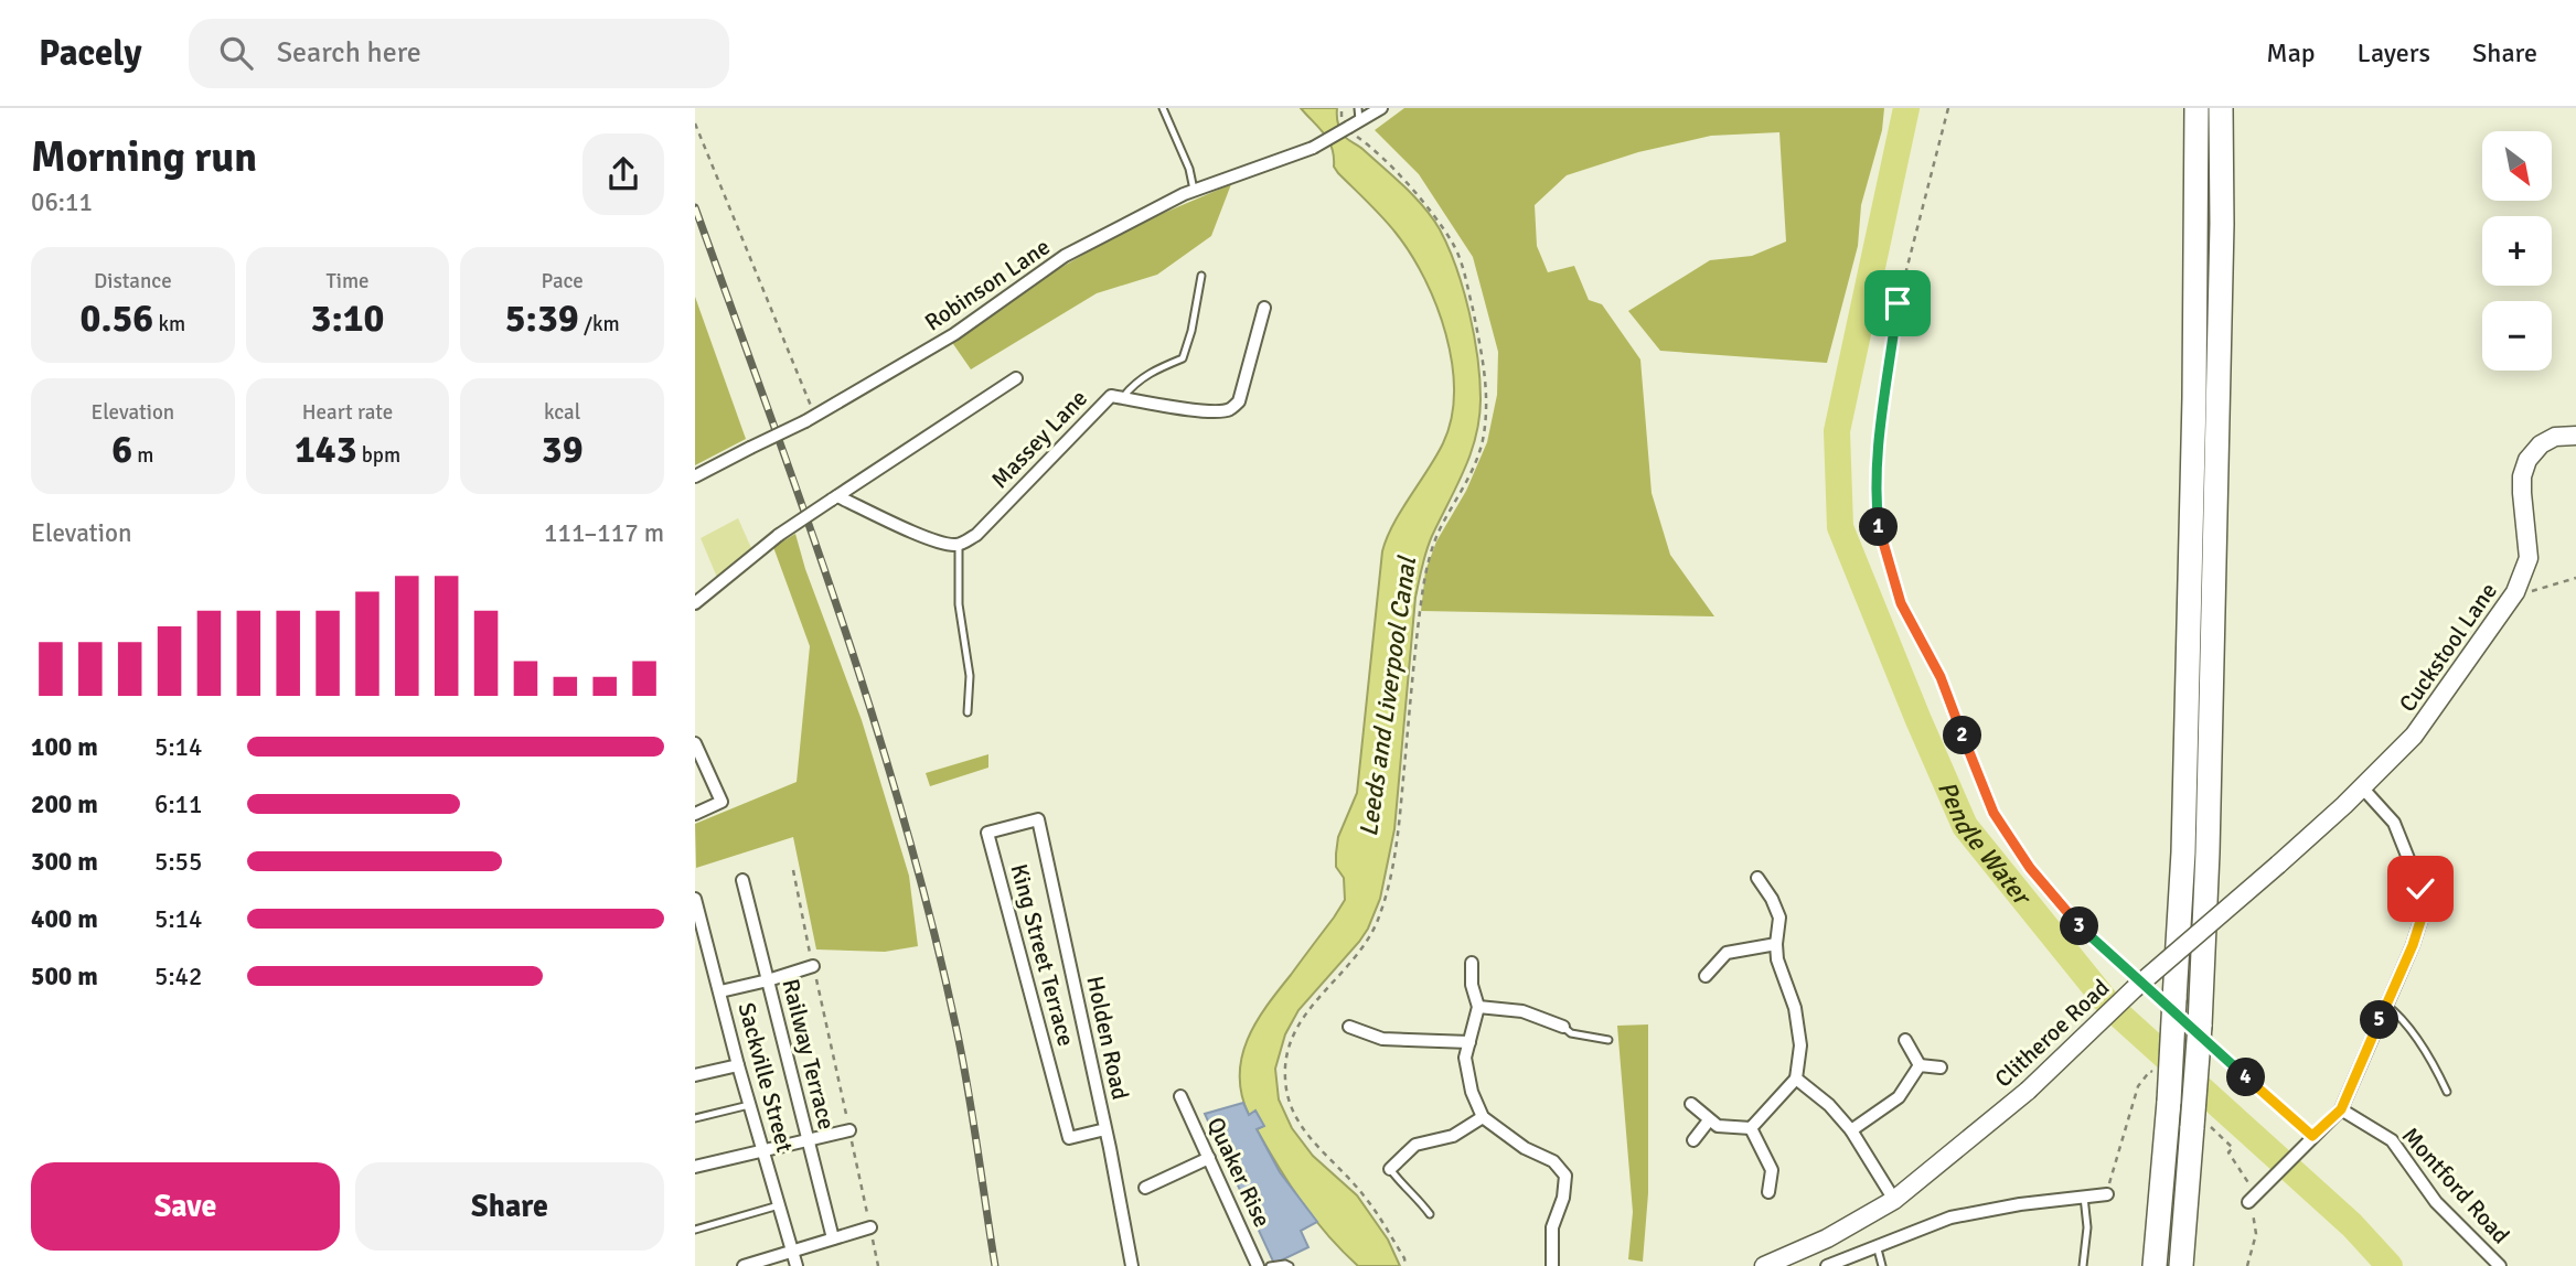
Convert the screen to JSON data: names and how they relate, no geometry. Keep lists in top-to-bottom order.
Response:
{
  "streets": {
    "main road": ["Cuckstool Lane", "Clitheroe Road"],
    "street": [
      "Robinson Lane",
      "Massey Lane",
      "King Street Terrace",
      "Holden Road",
      "Railway Terrace",
      "Sackville Street",
      "Quaker Rise",
      "Montford Road"
    ]
  },
  "crossings": [
    ["Cuckstool Lane", "Clitheroe Road"],
    ["King Street Terrace", "Holden Road"]
  ],
  "water": ["Leeds and Liverpool Canal", "Pendle Water"],
  "north": "bottom right",
  "page": {
    "header": "Pacely",
    "search": "Search here",
    "nav": ["Map", "Layers", "Share"],
    "heading": ["Morning run", "06:11"],
    "map_buttons": ["+", "−"],
    "stats": [
      ["Distance", "0.56 km"],
      ["Time", "3:10"],
      ["Pace", "5:39 /km"],
      ["Elevation", "6 m"],
      ["Heart rate", "143 bpm"],
      ["kcal", "39"]
    ],
    "chart": ["Elevation", "111–117 m"],
    "pins": [
      "1",
      "2",
      "3",
      "5",
      "4"
    ],
    "list": [
      {
        "name": "100 m",
        "note": "5:14"
      },
      {
        "name": "200 m",
        "note": "6:11"
      },
      {
        "name": "300 m",
        "note": "5:55"
      },
      {
        "name": "400 m",
        "note": "5:14"
      },
      {
        "name": "500 m",
        "note": "5:42"
      }
    ],
    "buttons": ["Save", "Share"]
  }
}
